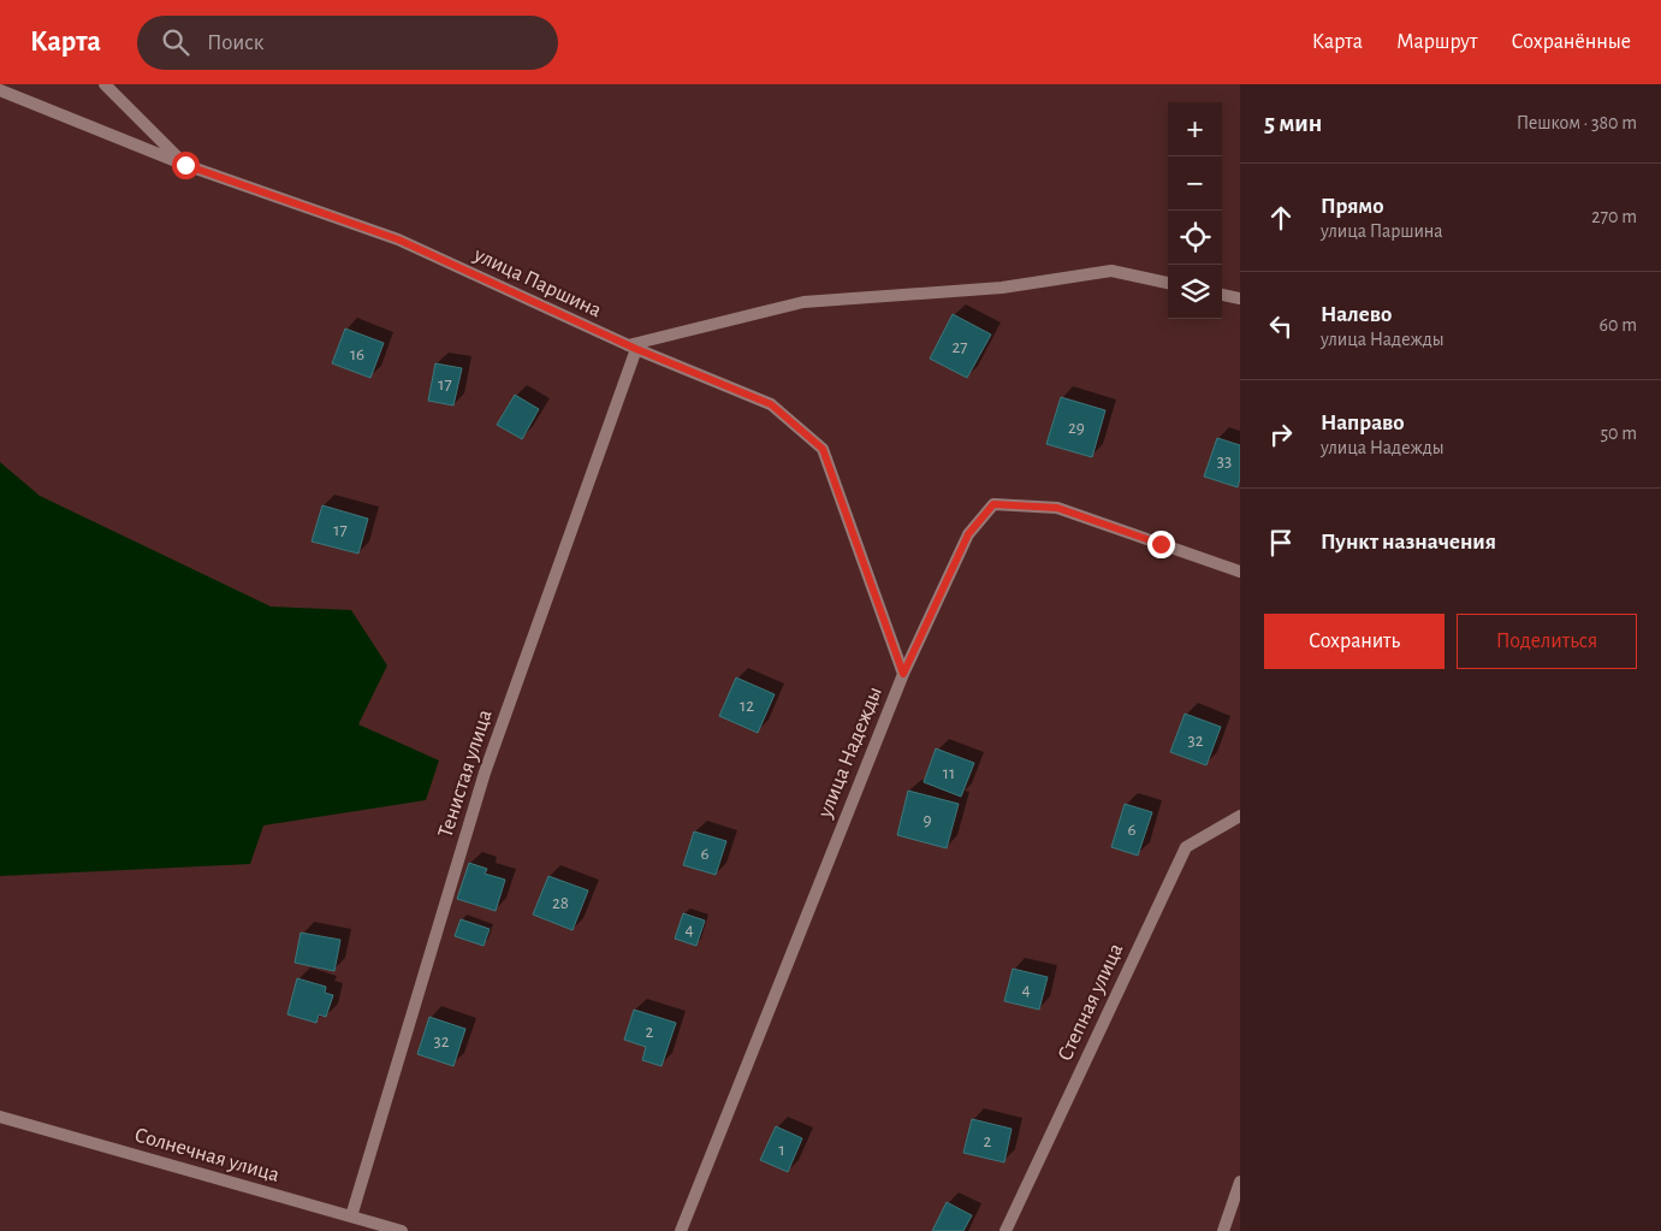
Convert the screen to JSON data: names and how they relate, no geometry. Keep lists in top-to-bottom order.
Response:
{
  "streets": {
    "street": [
      "улица Паршина",
      "улица Надежды",
      "Тенистая улица",
      "Степная улица",
      "Солнечная улица"
    ]
  },
  "crossings": [
    ["улица Паршина", "улица Надежды"],
    ["улица Паршина", "Тенистая улица"],
    ["Тенистая улица", "Солнечная улица"]
  ],
  "house_numbers": [
    "27",
    "16",
    "17",
    "29",
    "33",
    "17",
    "12",
    "32",
    "11",
    "9",
    "6",
    "6",
    "28",
    "4",
    "4",
    "2",
    "32",
    "2",
    "1"
  ],
  "page": {
    "header": "Карта",
    "search": "Поиск",
    "nav": ["Карта", "Маршрут", "Сохранённые"],
    "heading": ["5 мин", "Пешком · 380 m"],
    "map_buttons": ["+", "−"],
    "list": [
      ["Прямо", "улица Паршина", "270 m"],
      ["Налево", "улица Надежды", "60 m"],
      ["Направо", "улица Надежды", "50 m"],
      "Пункт назначения"
    ],
    "buttons": ["Сохранить", "Поделиться"]
  }
}
